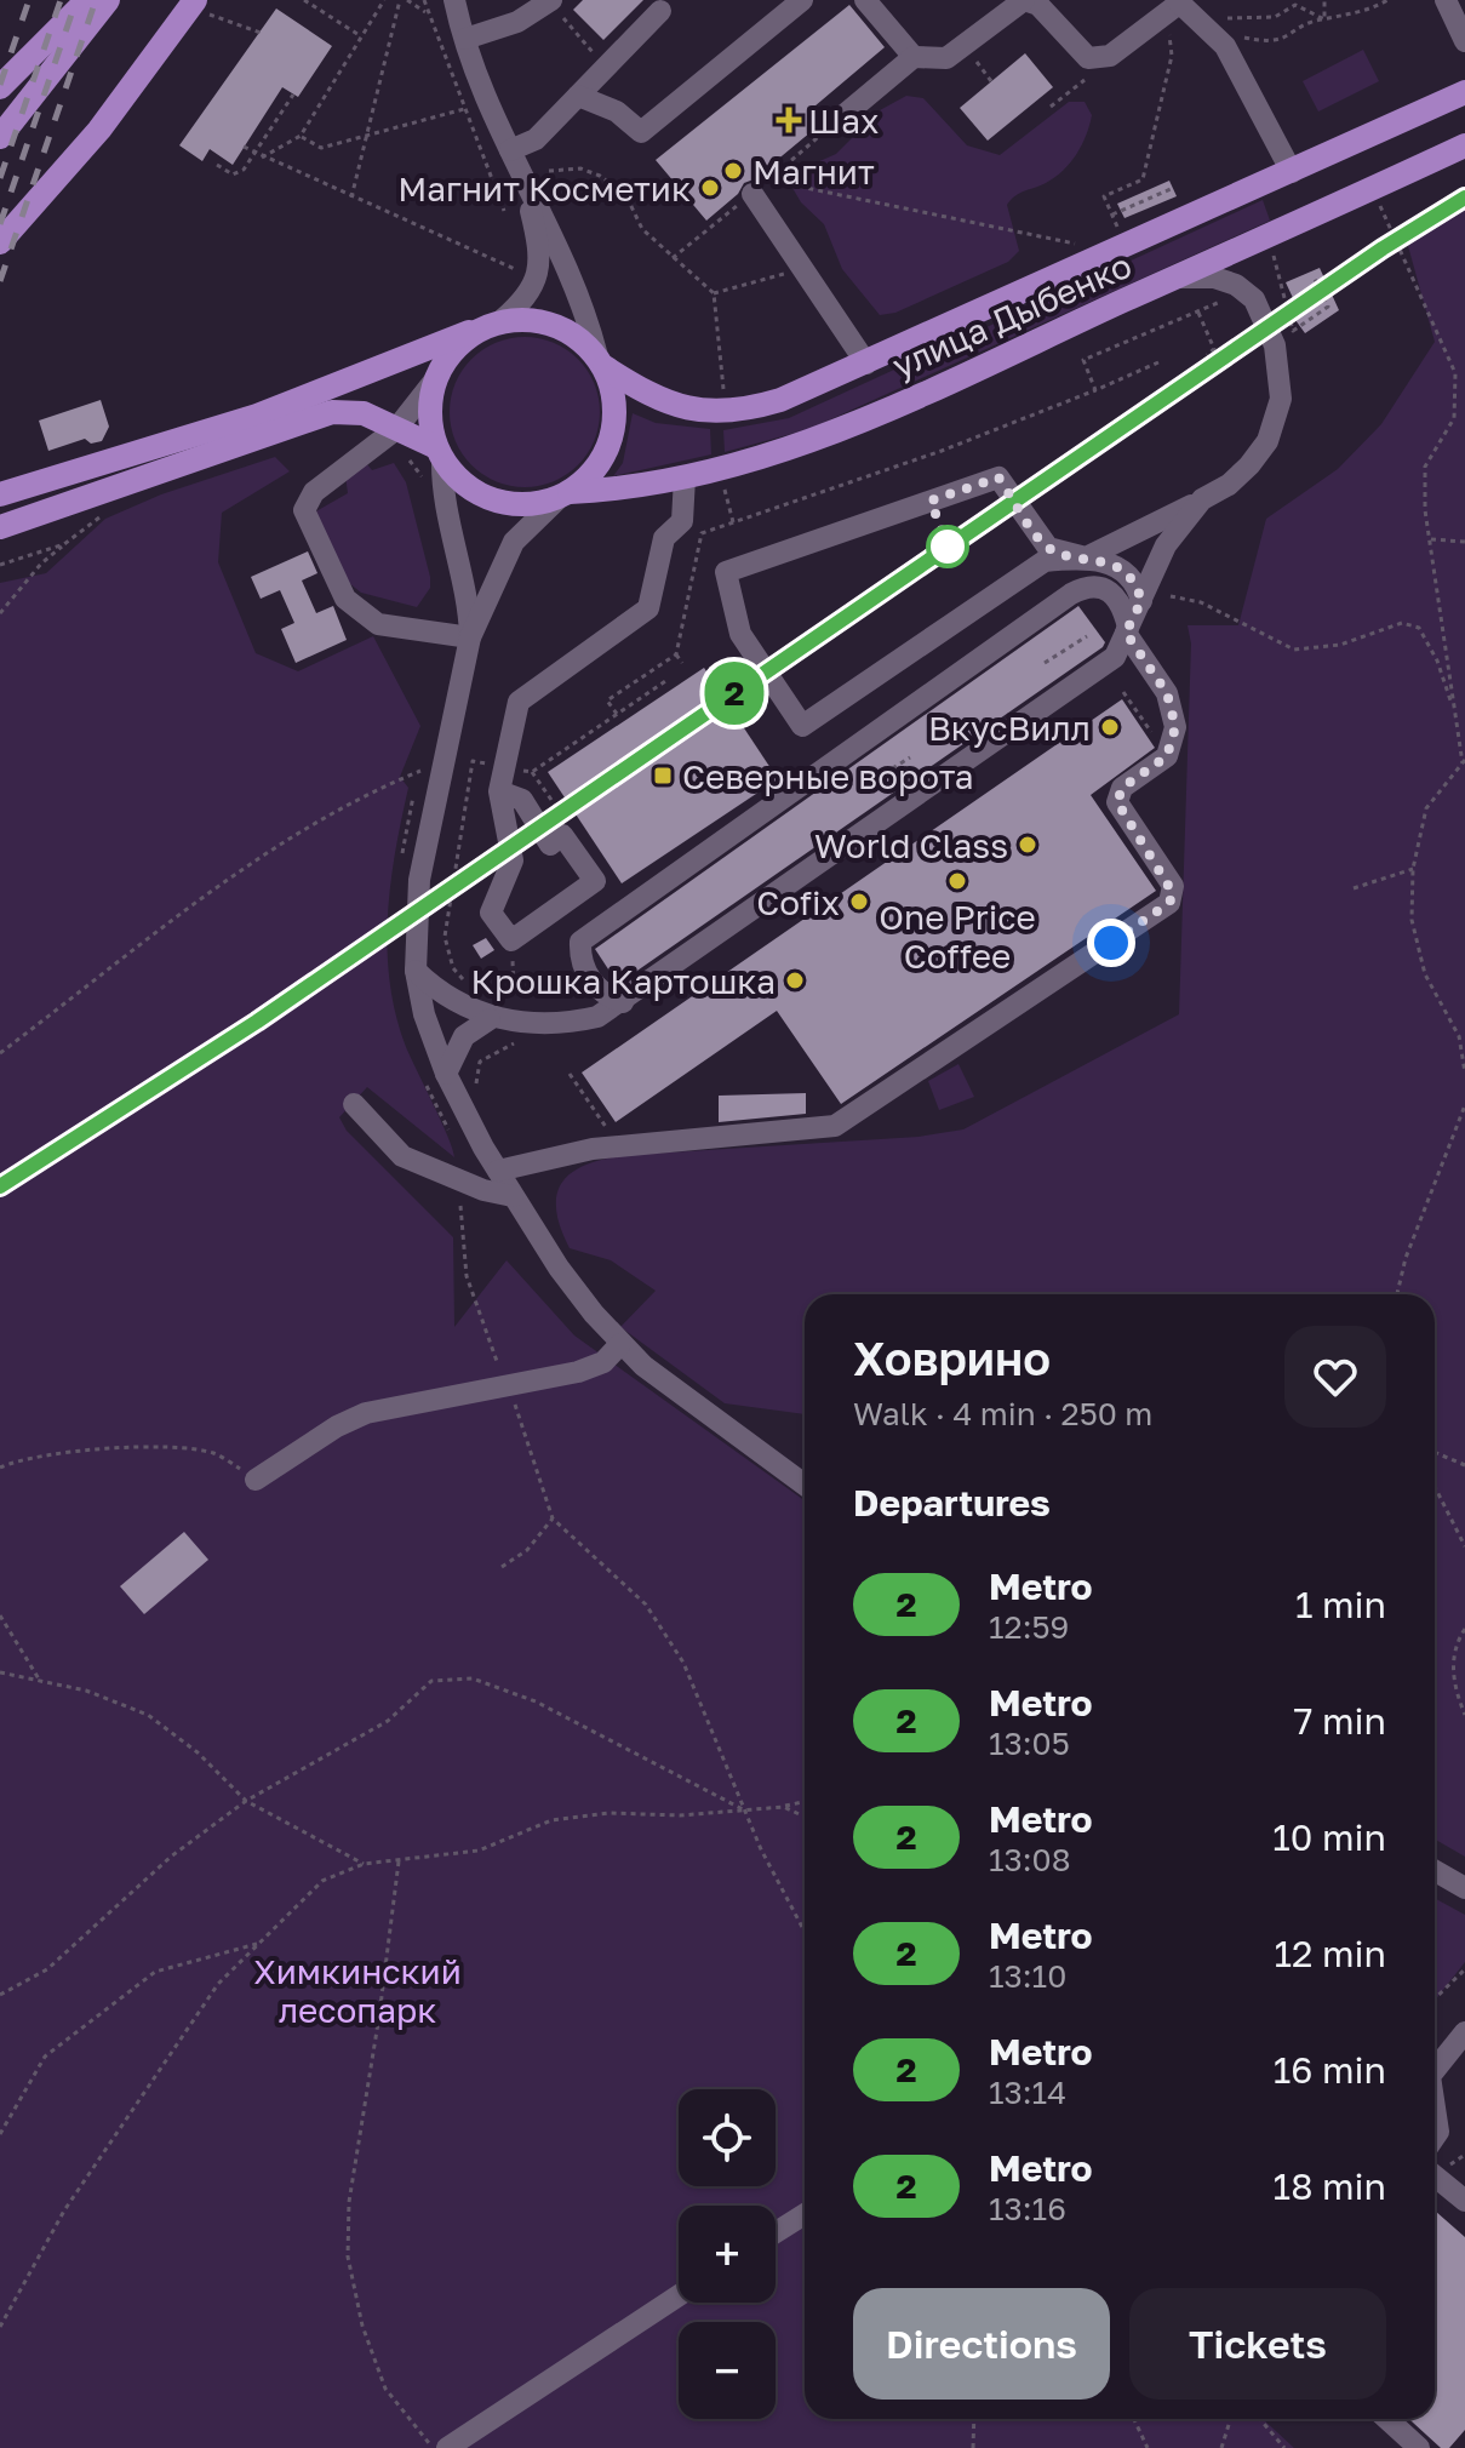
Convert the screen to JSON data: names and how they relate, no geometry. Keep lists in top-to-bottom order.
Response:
{
  "streets": {
    "main road": ["улица Дыбенко"]
  },
  "parks": ["Химкинский лесопарк"],
  "places": {
    "health": ["Шах"],
    "other": [
      "Магнит",
      "Магнит Косметик",
      "ВкусВилл",
      "World Class",
      "One Price Coffee",
      "Cofix",
      "Крошка Картошка"
    ],
    "transit": ["Северные ворота"]
  },
  "lines": ["metro line 2"],
  "page": {
    "on_map": "2",
    "heading": [
      ["Ховрино", "Walk · 4 min · 250 m"],
      "Departures"
    ],
    "list": [
      {
        "mark": "2",
        "name": "Metro",
        "note": "12:59",
        "value": "1 min"
      },
      {
        "mark": "2",
        "name": "Metro",
        "note": "13:05",
        "value": "7 min"
      },
      {
        "mark": "2",
        "name": "Metro",
        "note": "13:08",
        "value": "10 min"
      },
      {
        "mark": "2",
        "name": "Metro",
        "note": "13:10",
        "value": "12 min"
      },
      {
        "mark": "2",
        "name": "Metro",
        "note": "13:14",
        "value": "16 min"
      },
      {
        "mark": "2",
        "name": "Metro",
        "note": "13:16",
        "value": "18 min"
      }
    ],
    "map_buttons": ["+", "−"],
    "buttons": ["Directions", "Tickets"]
  }
}
